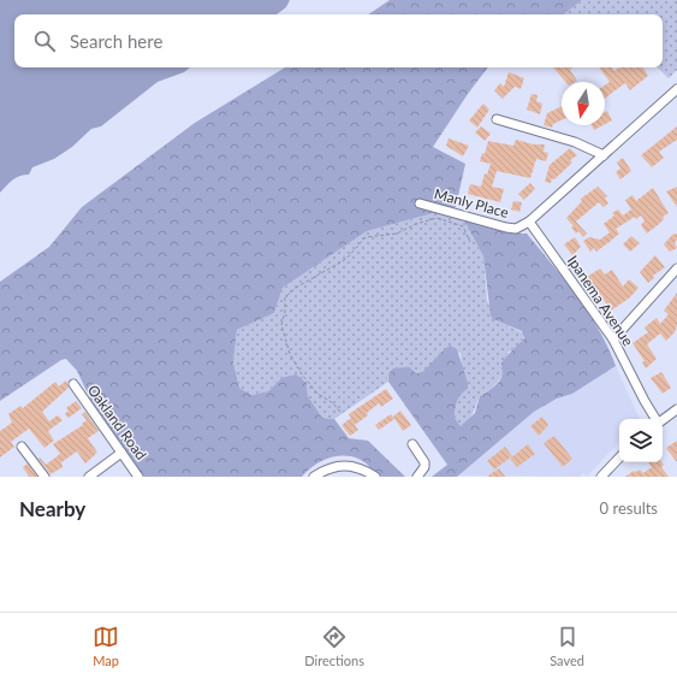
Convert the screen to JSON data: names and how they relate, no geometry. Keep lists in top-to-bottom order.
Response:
{
  "streets": {
    "street": ["Manly Place", "Ipanema Avenue", "Oakland Road"]
  },
  "crossings": [
    ["Manly Place", "Ipanema Avenue"]
  ],
  "north": "bottom",
  "page": {
    "search": "Search here",
    "heading": ["Nearby", "0 results"],
    "nav": ["Map", "Directions", "Saved"]
  }
}
